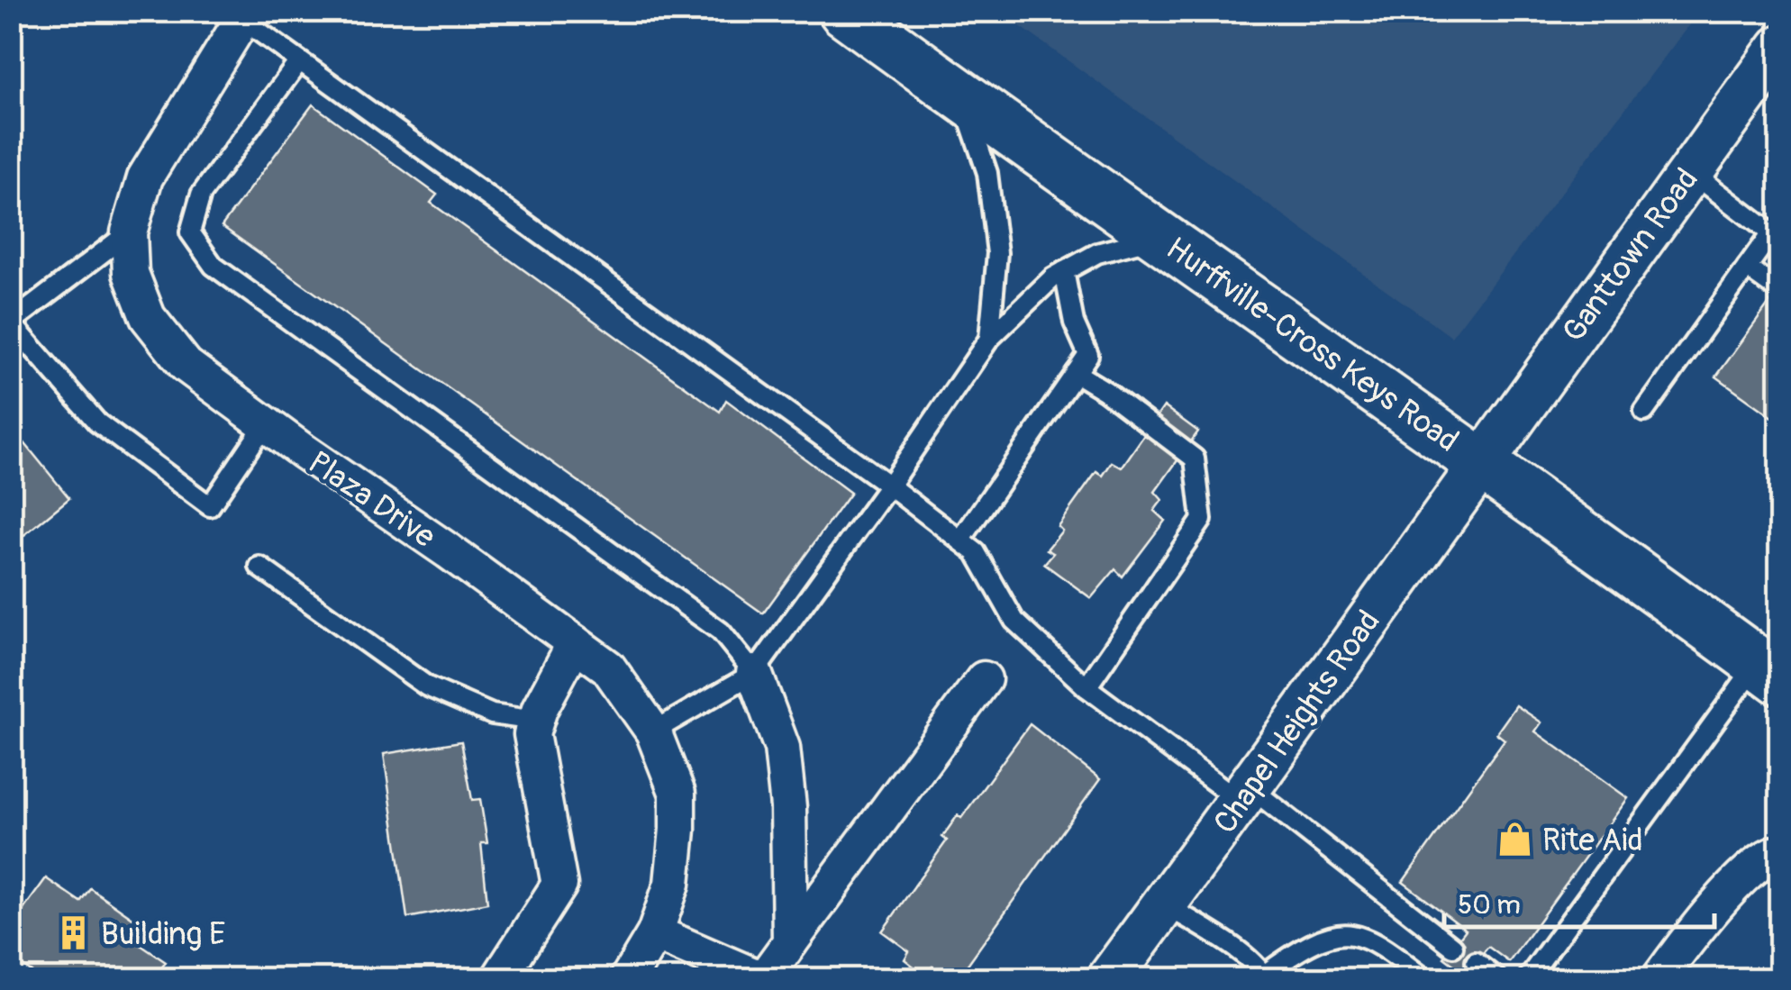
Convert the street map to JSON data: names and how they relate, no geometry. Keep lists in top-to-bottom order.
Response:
{
  "streets": {
    "main road": ["Hurffville-Cross Keys Road"],
    "street": ["Ganttown Road", "Plaza Drive", "Chapel Heights Road"]
  },
  "crossings": [
    ["Ganttown Road", "Hurffville-Cross Keys Road"],
    ["Ganttown Road", "Chapel Heights Road"],
    ["Hurffville-Cross Keys Road", "Chapel Heights Road"]
  ],
  "places": {
    "shop": ["Rite Aid"],
    "building": ["Building E"]
  },
  "scale_bar": "50 m"
}
